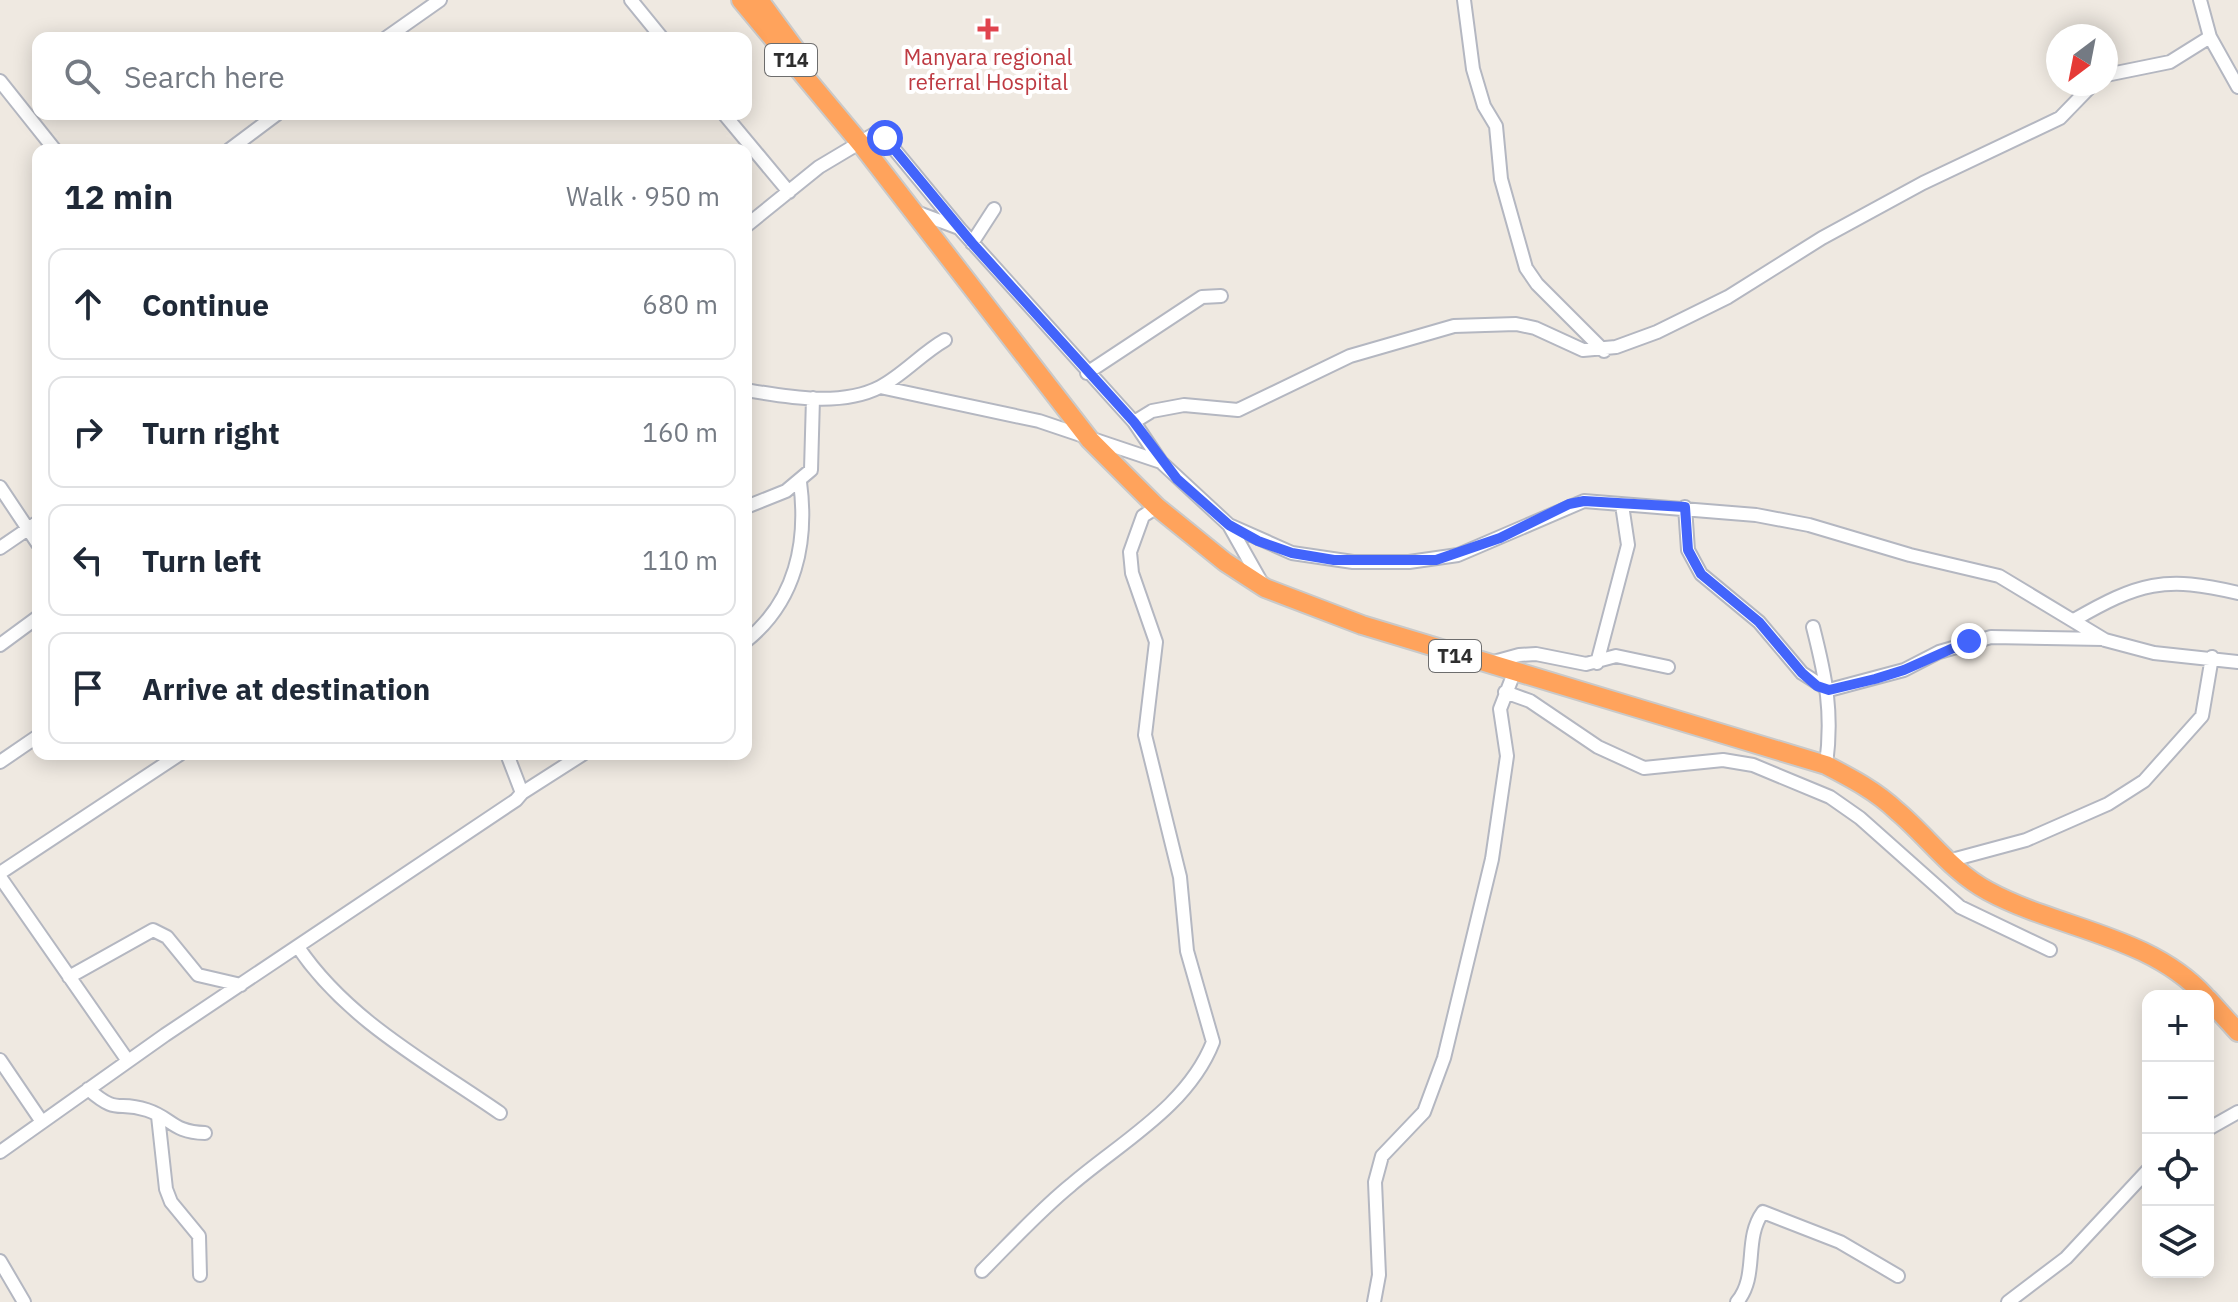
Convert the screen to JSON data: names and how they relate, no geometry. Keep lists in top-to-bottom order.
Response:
{
  "streets": {
    "highway": ["T14"]
  },
  "places": {
    "health": ["Manyara regional referral Hospital"]
  },
  "north": "bottom left",
  "page": {
    "search": "Search here",
    "heading": ["12 min", "Walk · 950 m"],
    "list": [
      ["Continue", "680 m"],
      ["Turn right", "160 m"],
      ["Turn left", "110 m"],
      "Arrive at destination"
    ],
    "map_buttons": ["+", "−"]
  }
}
